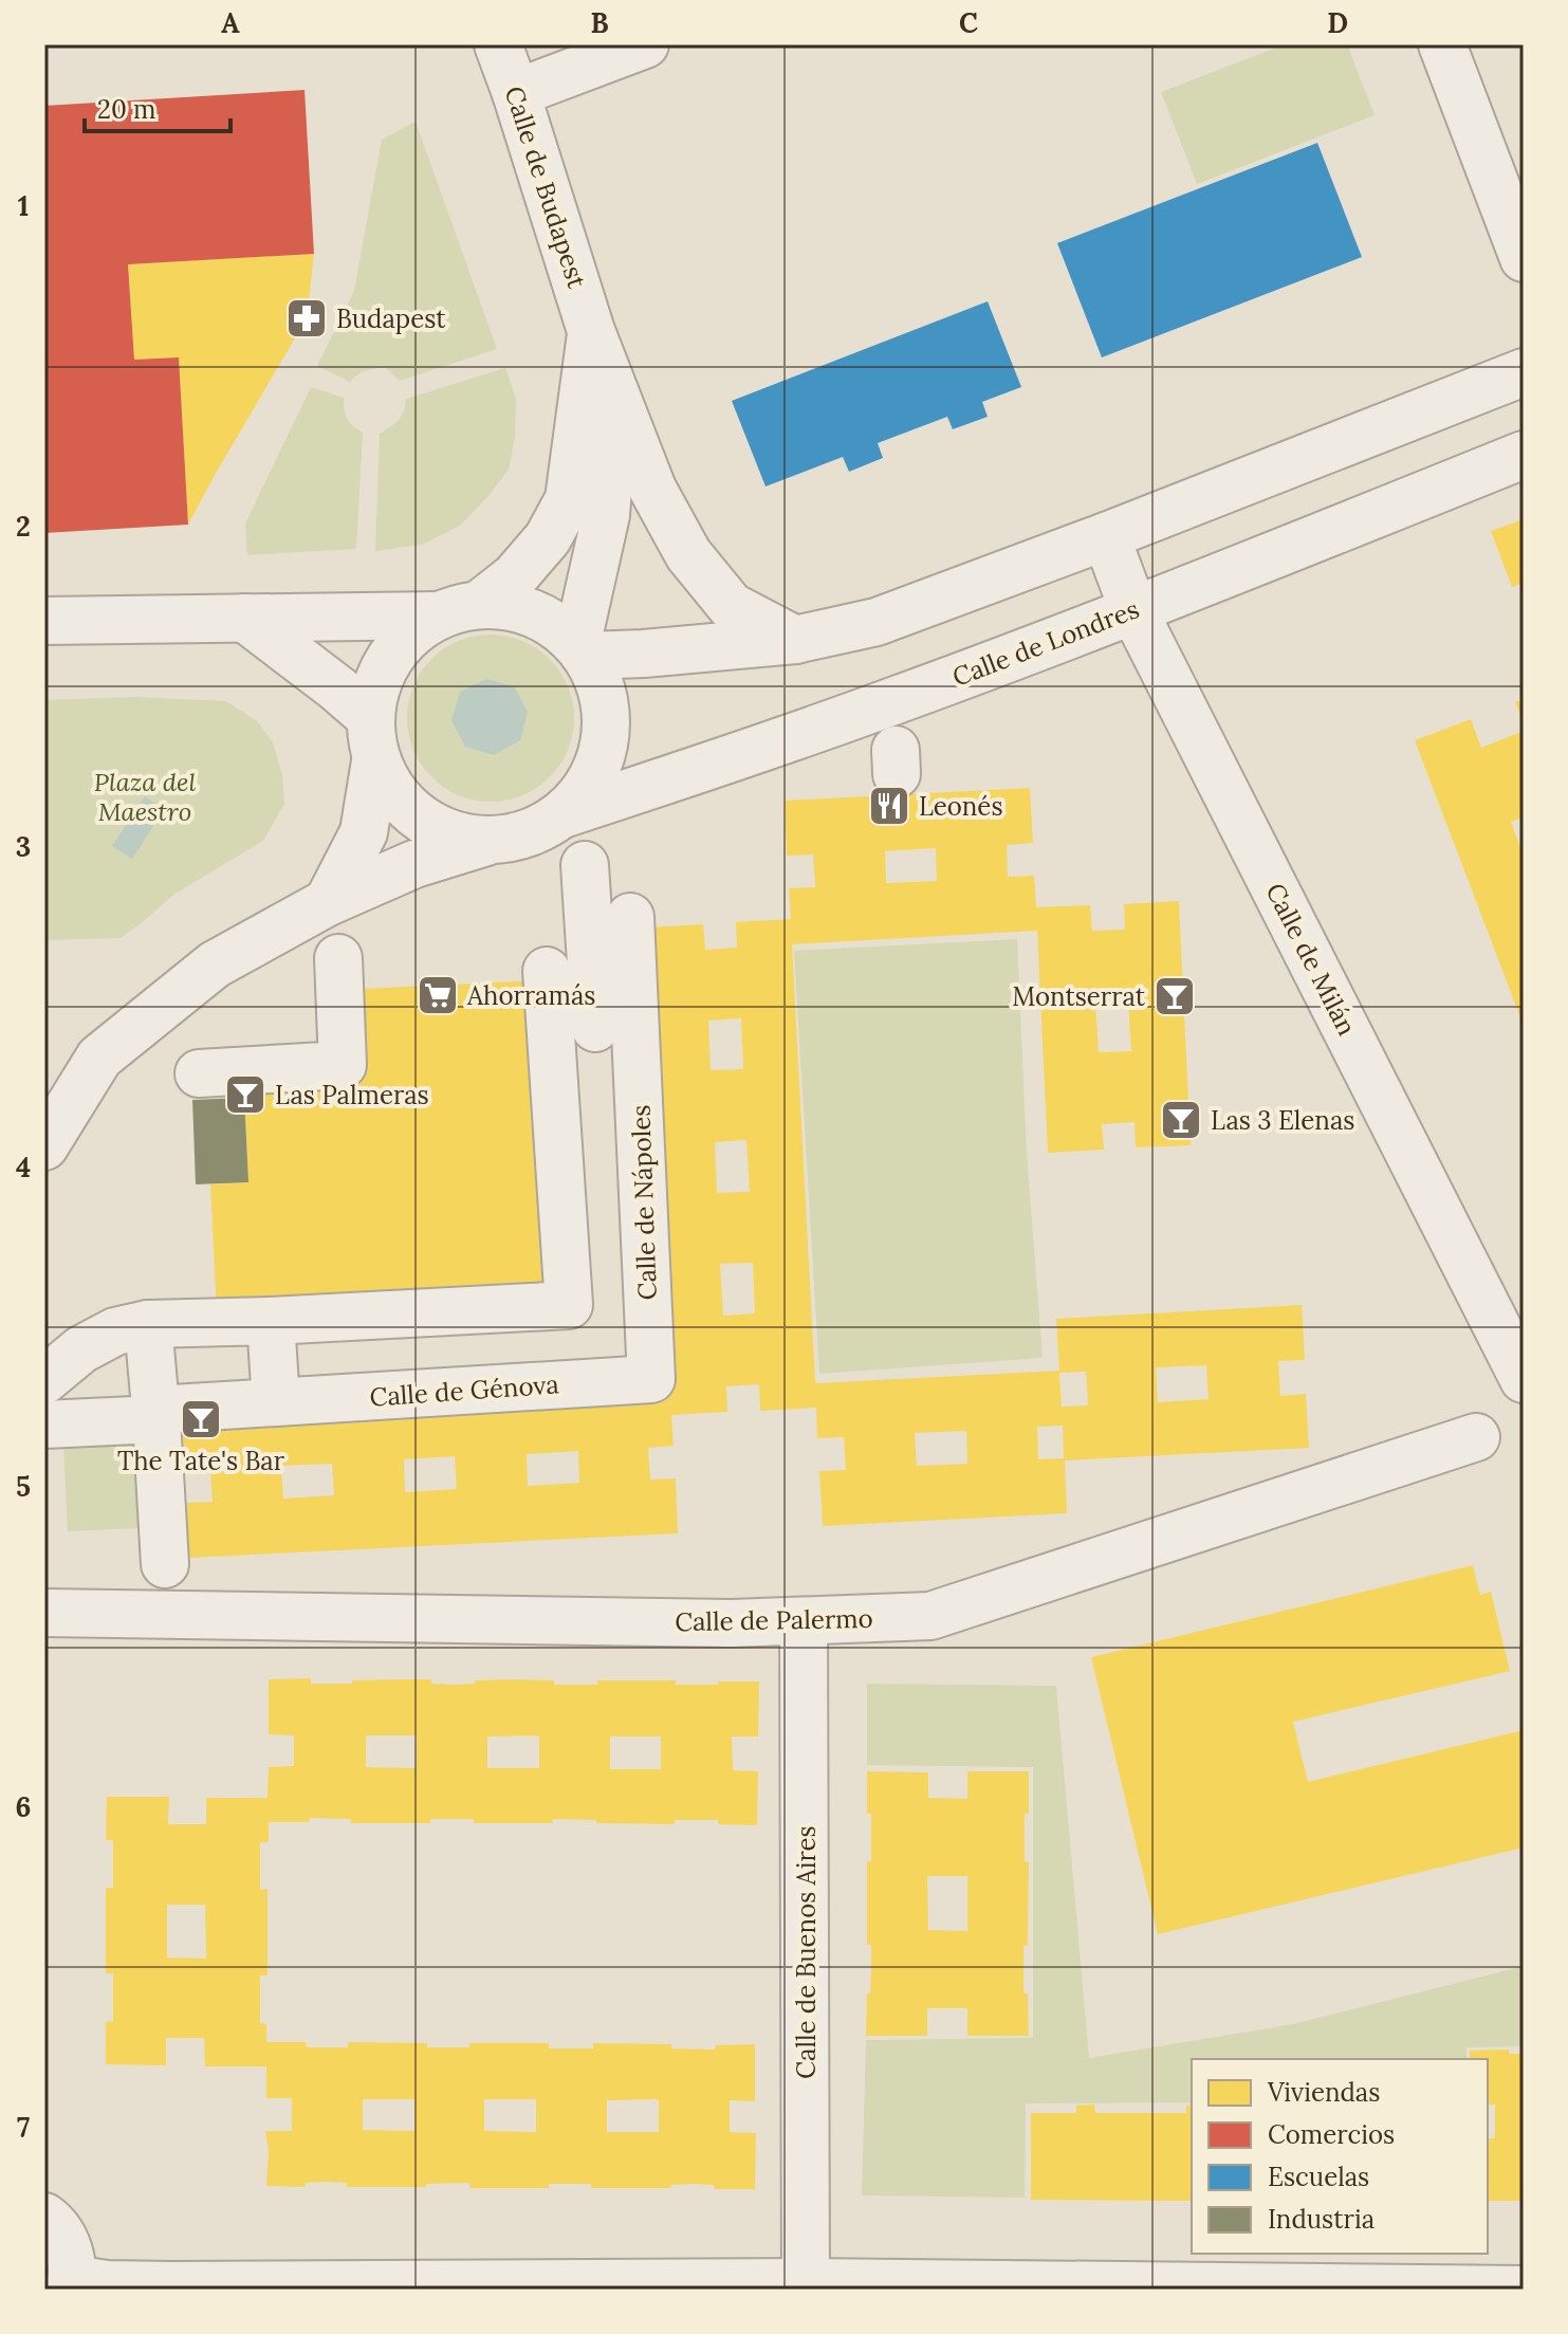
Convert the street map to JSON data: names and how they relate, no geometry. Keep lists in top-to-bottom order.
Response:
{
  "streets": {
    "street": [
      "Calle de Budapest",
      "Calle de Londres",
      "Calle de Milán",
      "Calle de Nápoles",
      "Calle de Génova",
      "Calle de Palermo",
      "Calle de Buenos Aires"
    ]
  },
  "crossings": [
    ["Calle de Budapest", "Calle de Londres"],
    ["Calle de Londres", "Calle de Milán"],
    ["Calle de Nápoles", "Calle de Génova"],
    ["Calle de Palermo", "Calle de Buenos Aires"]
  ],
  "parks": ["Plaza del Maestro"],
  "places": {
    "pharmacy": ["Budapest"],
    "restaurant": ["Leonés"],
    "supermarket": ["Ahorramás"],
    "bar": [
      "Montserrat",
      "Las Palmeras",
      "Las 3 Elenas",
      "The Tate's Bar"
    ]
  },
  "legend": [
    "Viviendas",
    "Comercios",
    "Escuelas",
    "Industria"
  ],
  "scale_bar": "20 m",
  "grid": {
    "columns": [
      "A",
      "B",
      "C",
      "D"
    ],
    "rows": [
      "1",
      "2",
      "3",
      "4",
      "5",
      "6",
      "7"
    ]
  }
}
